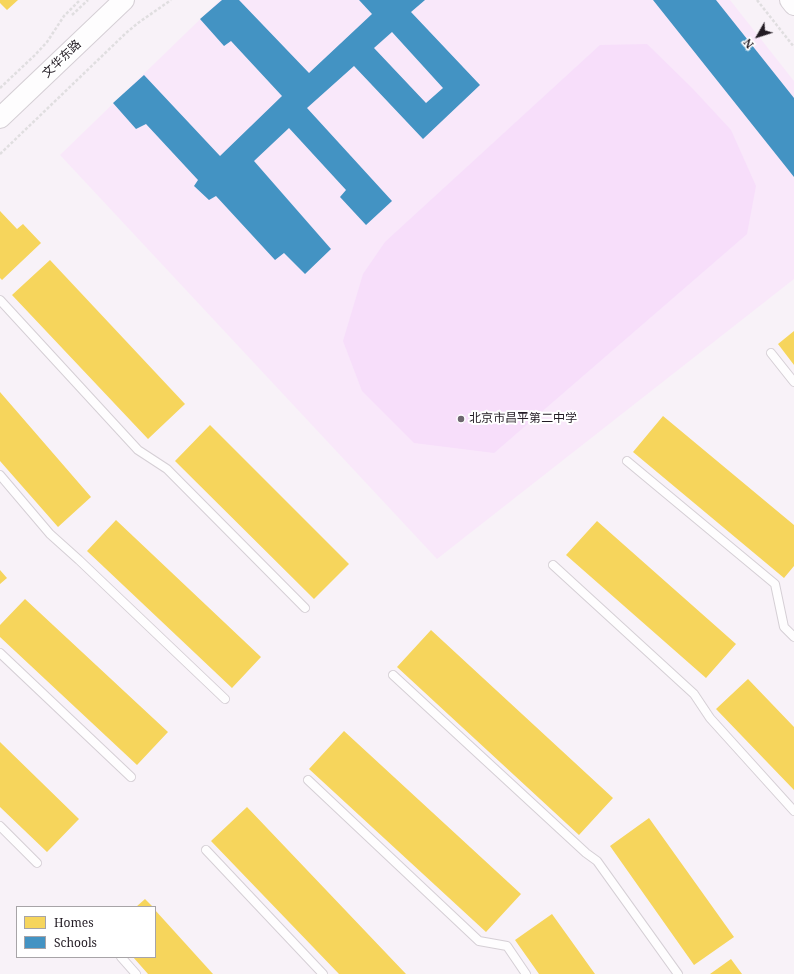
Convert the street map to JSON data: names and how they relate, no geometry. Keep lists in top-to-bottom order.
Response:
{
  "streets": {
    "street": ["文华东路"]
  },
  "places": ["北京市昌平第二中学"],
  "legend": ["Homes", "Schools"],
  "north": "bottom left"
}
